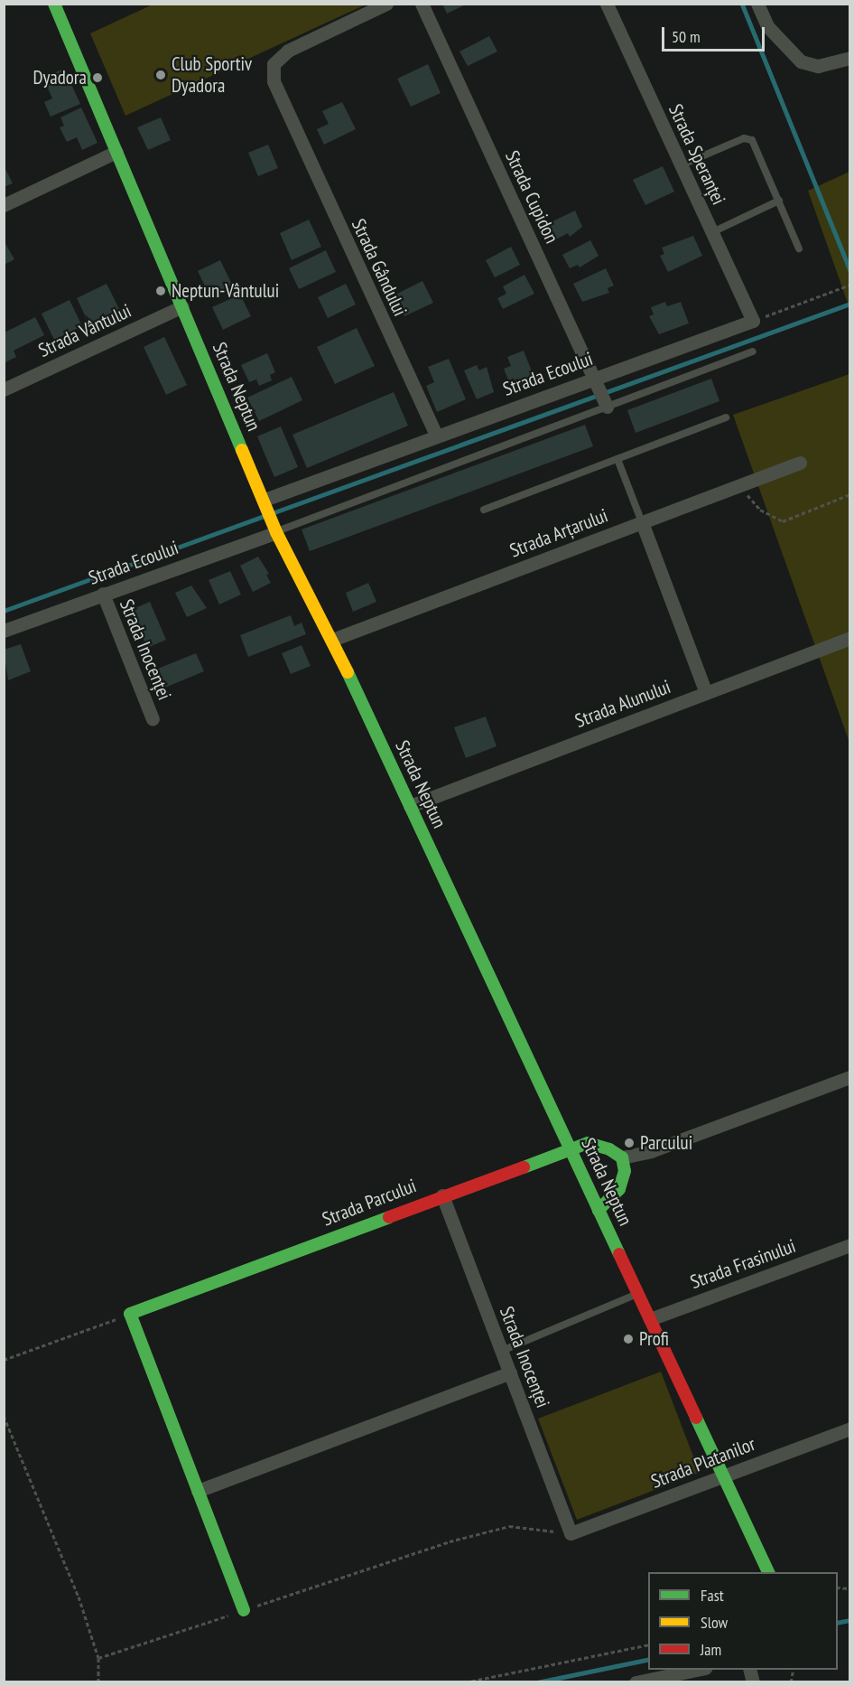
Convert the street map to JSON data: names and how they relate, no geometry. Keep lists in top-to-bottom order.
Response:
{
  "streets": {
    "street": [
      "Strada Speranței",
      "Strada Cupidon",
      "Strada Gândului",
      "Strada Vântului",
      "Strada Ecoului",
      "Strada Neptun",
      "Strada Arțarului",
      "Strada Inocenței",
      "Strada Alunului",
      "Strada Parcului",
      "Strada Frasinului",
      "Strada Platanilor"
    ]
  },
  "crossings": [
    ["Strada Speranței", "Strada Ecoului"],
    ["Strada Cupidon", "Strada Ecoului"],
    ["Strada Gândului", "Strada Ecoului"],
    ["Strada Vântului", "Strada Neptun"],
    ["Strada Ecoului", "Strada Neptun"],
    ["Strada Ecoului", "Strada Inocenței"],
    ["Strada Neptun", "Strada Arțarului"],
    ["Strada Neptun", "Strada Alunului"],
    ["Strada Neptun", "Strada Parcului"],
    ["Strada Neptun", "Strada Frasinului"],
    ["Strada Neptun", "Strada Platanilor"],
    ["Strada Inocenței", "Strada Parcului"],
    ["Strada Inocenței", "Strada Platanilor"]
  ],
  "places": [
    "Club Sportiv Dyadora",
    "Dyadora",
    "Neptun-Vântului",
    "Parcului",
    "Profi"
  ],
  "legend": ["Fast", "Slow", "Jam"],
  "scale_bar": "50 m"
}
